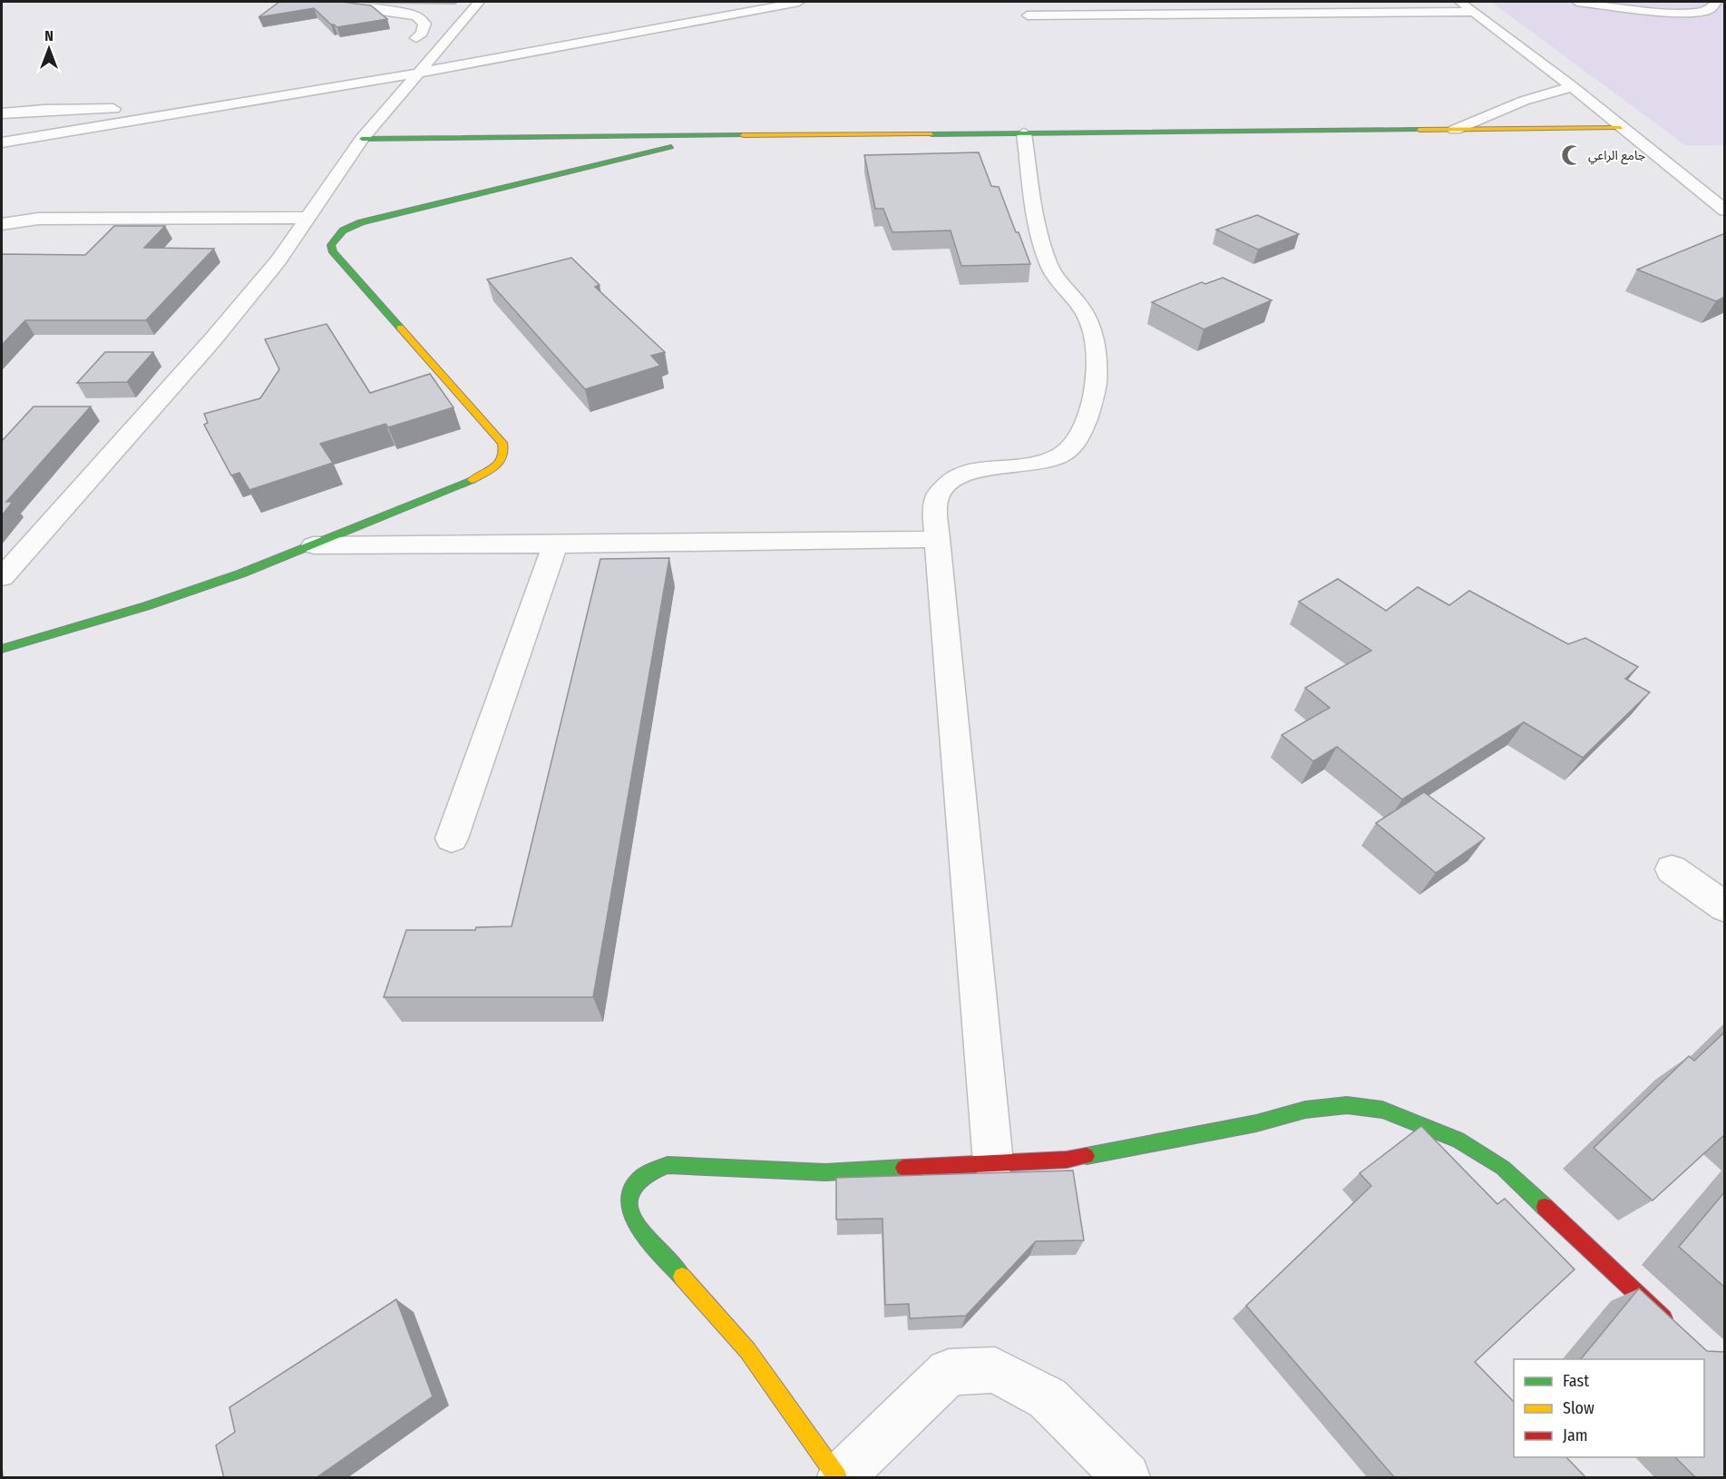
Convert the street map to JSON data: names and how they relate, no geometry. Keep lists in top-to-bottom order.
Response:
{
  "places": {
    "mosque": ["جامع الراعي"]
  },
  "legend": ["Fast", "Slow", "Jam"],
  "north": "top"
}
